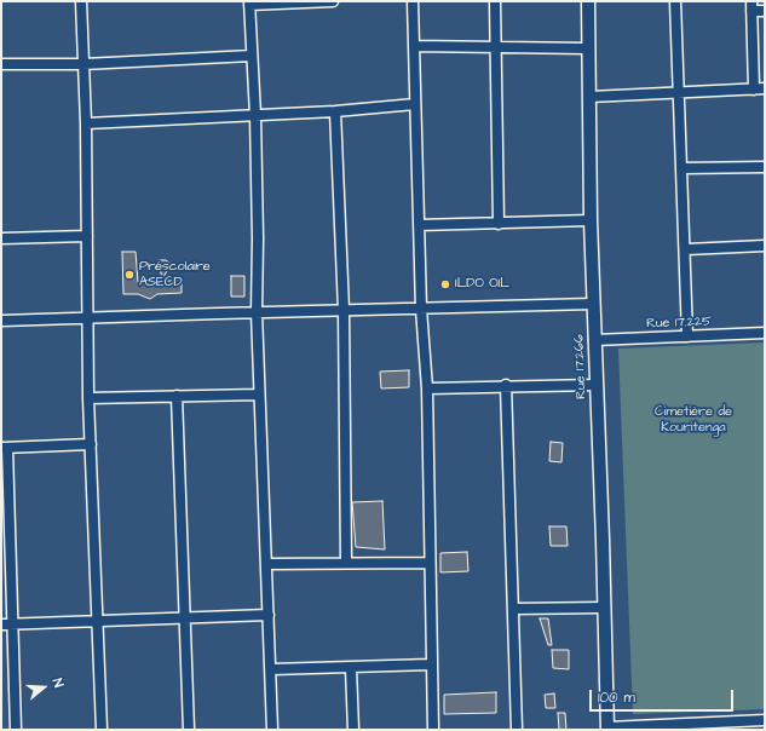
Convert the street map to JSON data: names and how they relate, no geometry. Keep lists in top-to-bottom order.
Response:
{
  "streets": {
    "main road": ["Rue 17.266"],
    "street": ["Rue 17.225"]
  },
  "crossings": [
    ["Rue 17.225", "Rue 17.266"]
  ],
  "parks": ["Cimetière de Kouritenga"],
  "places": ["Préscolaire ASECD", "ILDO OIL"],
  "scale_bar": "100 m",
  "north": "right"
}
